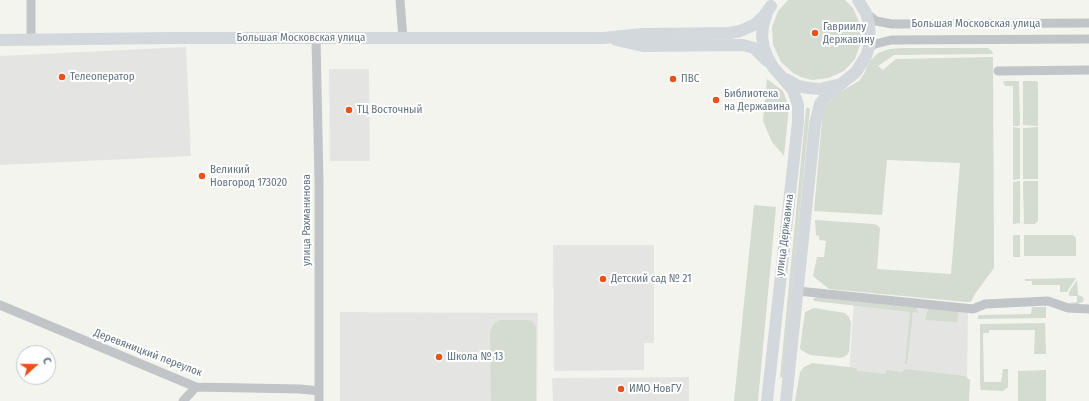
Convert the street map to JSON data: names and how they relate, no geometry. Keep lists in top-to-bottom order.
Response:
{
  "streets": {
    "main road": ["Большая Московская улица", "улица Державина"],
    "street": ["улица Рахманинова", "Деревяницкий переулок"]
  },
  "crossings": [
    ["Большая Московская улица", "улица Рахманинова"],
    ["Большая Московская улица", "улица Державина"],
    ["улица Рахманинова", "Деревяницкий переулок"]
  ],
  "places": [
    "Гавриилу Державину",
    "Телеоператор",
    "ПВС",
    "Библиотека на Державина",
    "ТЦ Восточный",
    "Великий Новгород 173020",
    "Детский сад № 21",
    "Школа № 13",
    "ИМО НовГУ"
  ],
  "north": "right"
}
